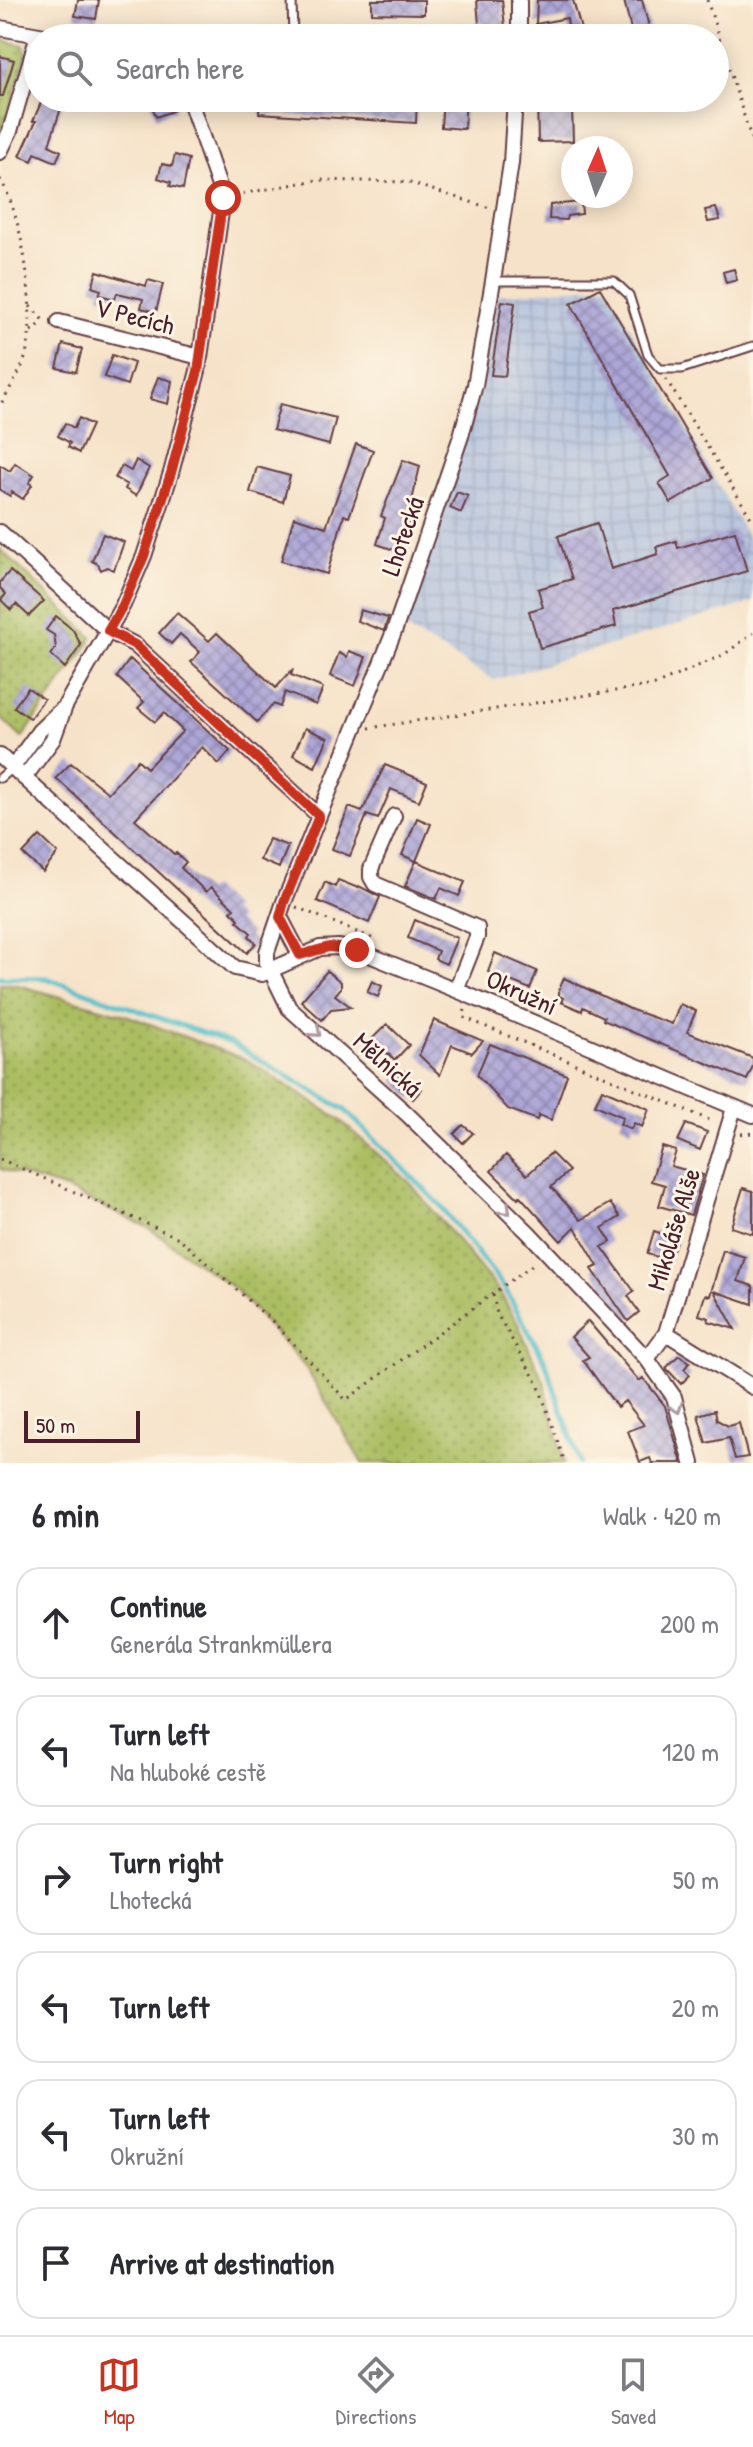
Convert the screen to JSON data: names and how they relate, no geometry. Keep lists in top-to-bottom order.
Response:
{
  "streets": {
    "street": [
      "V Pecích",
      "Lhotecká",
      "Okružní",
      "Mělnická",
      "Mikoláše Alše"
    ]
  },
  "crossings": [
    ["Lhotecká", "Okružní"],
    ["Lhotecká", "Mělnická"],
    ["Okružní", "Mělnická"],
    ["Okružní", "Mikoláše Alše"],
    ["Mělnická", "Mikoláše Alše"]
  ],
  "one_way": ["Mělnická"],
  "scale_bar": "50 m",
  "north": "top",
  "page": {
    "search": "Search here",
    "scale": "50 m",
    "heading": ["6 min", "Walk · 420 m"],
    "list": [
      ["Continue", "Generála Strankmüllera", "200 m"],
      ["Turn left", "Na hluboké cestě", "120 m"],
      ["Turn right", "Lhotecká", "50 m"],
      ["Turn left", "20 m"],
      ["Turn left", "Okružní", "30 m"],
      "Arrive at destination"
    ],
    "nav": ["Map", "Directions", "Saved"]
  }
}
